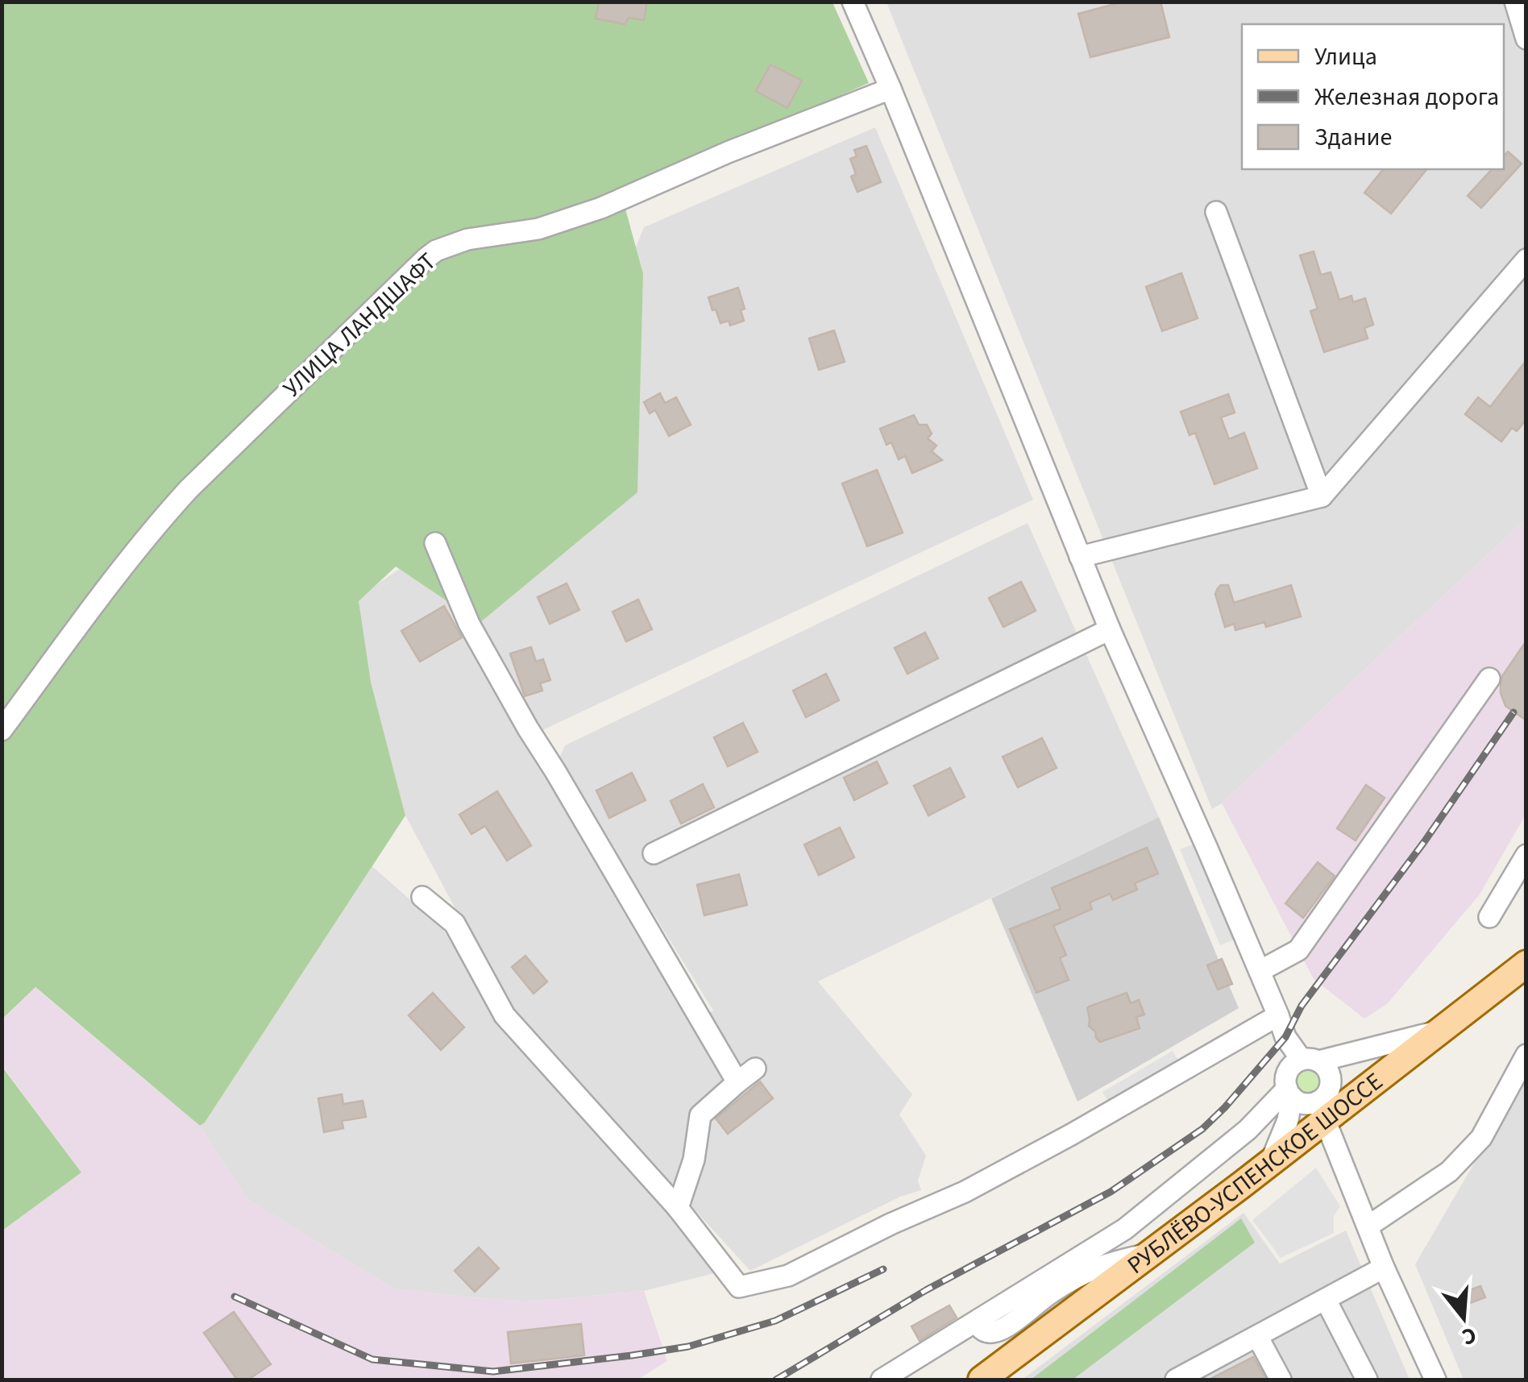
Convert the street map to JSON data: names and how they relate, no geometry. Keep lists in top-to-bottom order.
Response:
{
  "streets": {
    "main road": ["РУБЛЁВО-УСПЕНСКОЕ ШОССЕ"],
    "street": ["УЛИЦА ЛАНДШАФТ"]
  },
  "legend": ["Улица", "Железная дорога", "Здание"],
  "north": "bottom"
}
